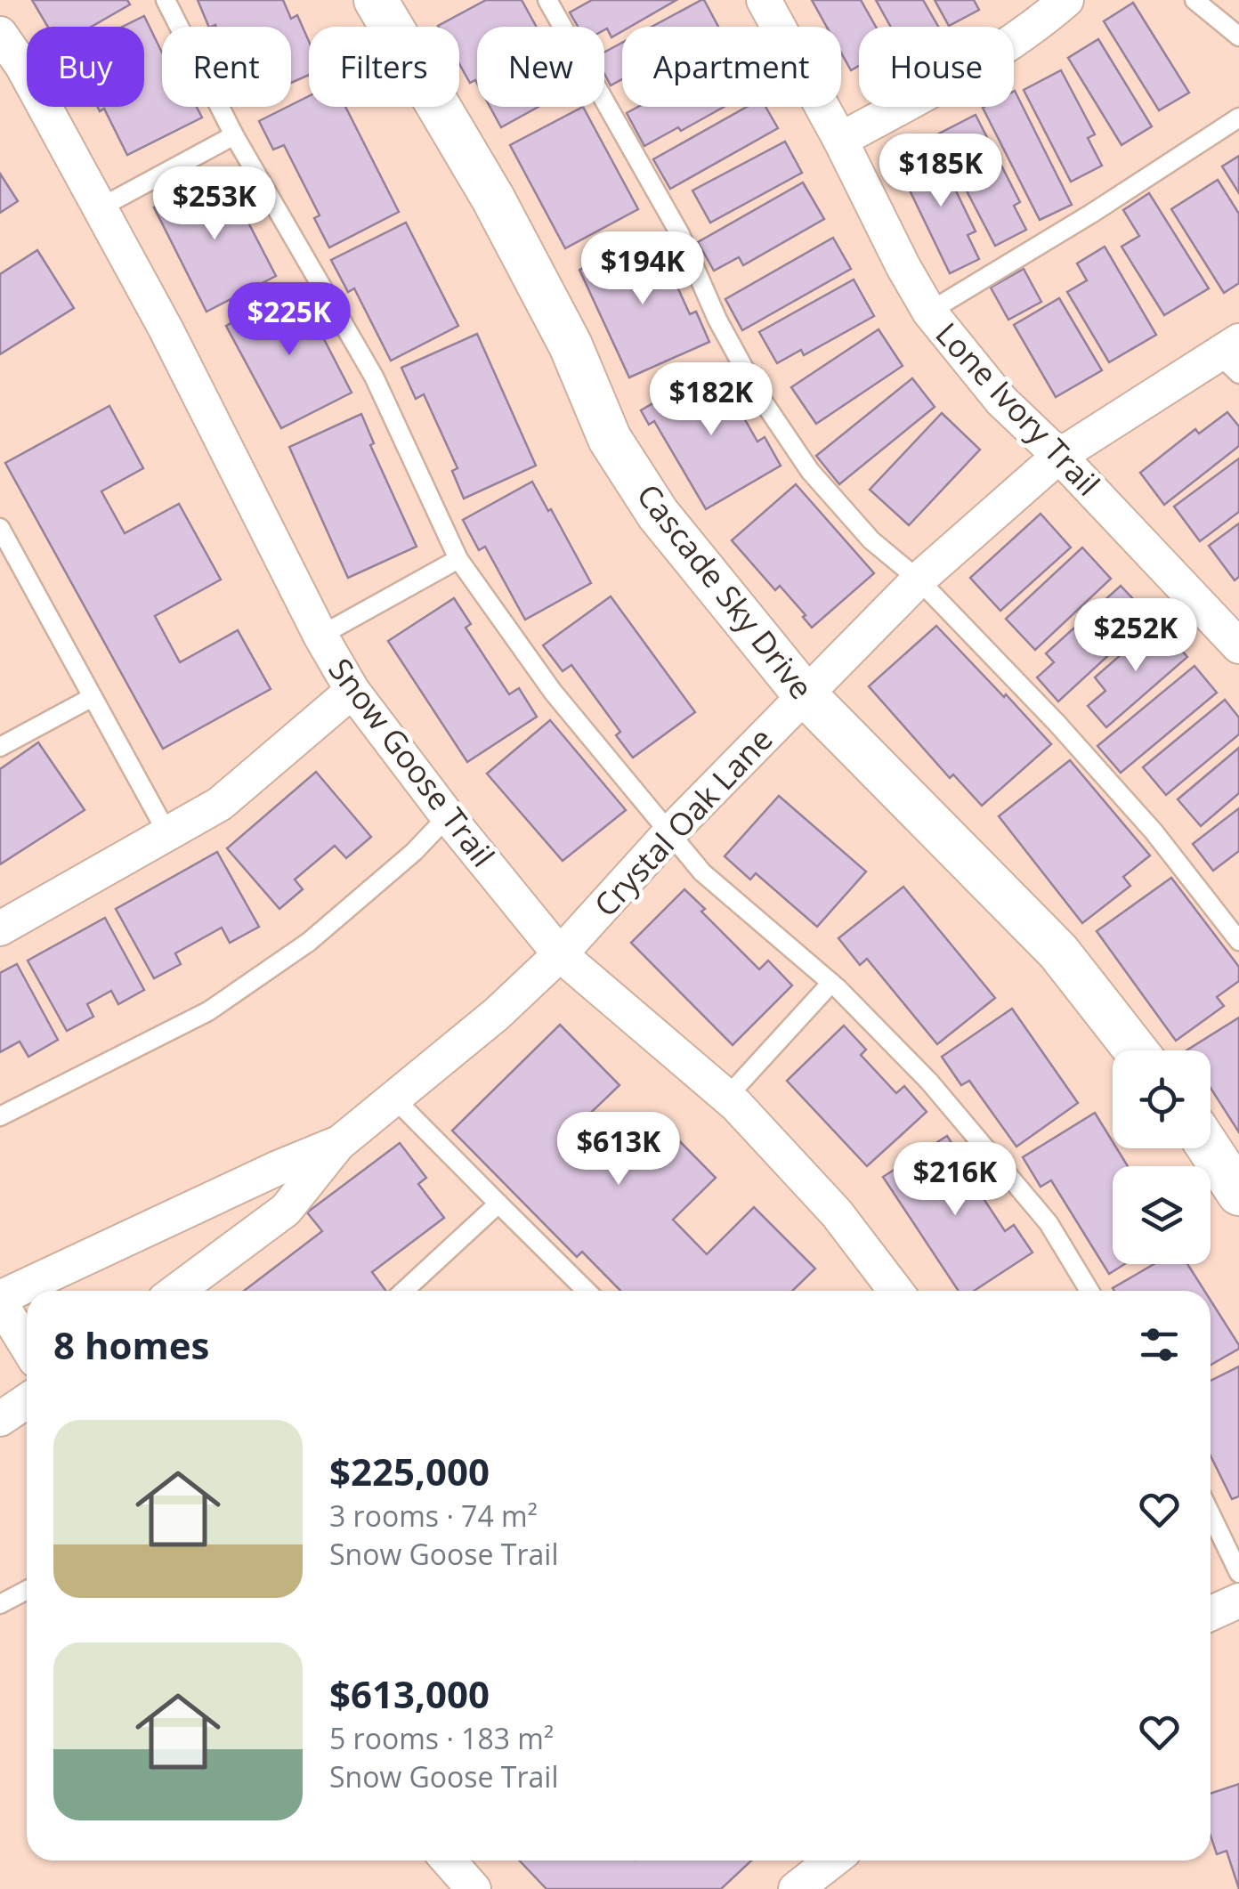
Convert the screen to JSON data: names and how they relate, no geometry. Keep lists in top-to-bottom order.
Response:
{
  "streets": {
    "street": [
      "Lone Ivory Trail",
      "Cascade Sky Drive",
      "Snow Goose Trail",
      "Crystal Oak Lane"
    ]
  },
  "crossings": [
    ["Lone Ivory Trail", "Crystal Oak Lane"],
    ["Cascade Sky Drive", "Crystal Oak Lane"],
    ["Snow Goose Trail", "Crystal Oak Lane"]
  ],
  "page": {
    "chip": [
      "Buy",
      "Rent",
      "Filters",
      "New",
      "Apartment",
      "House"
    ],
    "price": [
      "$185K",
      "$253K",
      "$194K",
      "$225K",
      "$182K",
      "$252K",
      "$613K",
      "$216K"
    ],
    "heading": "8 homes",
    "list": [
      {
        "name": "$225,000",
        "note": "3 rooms · 74 m² · Snow Goose Trail"
      },
      {
        "name": "$613,000",
        "note": "5 rooms · 183 m² · Snow Goose Trail"
      }
    ]
  }
}
